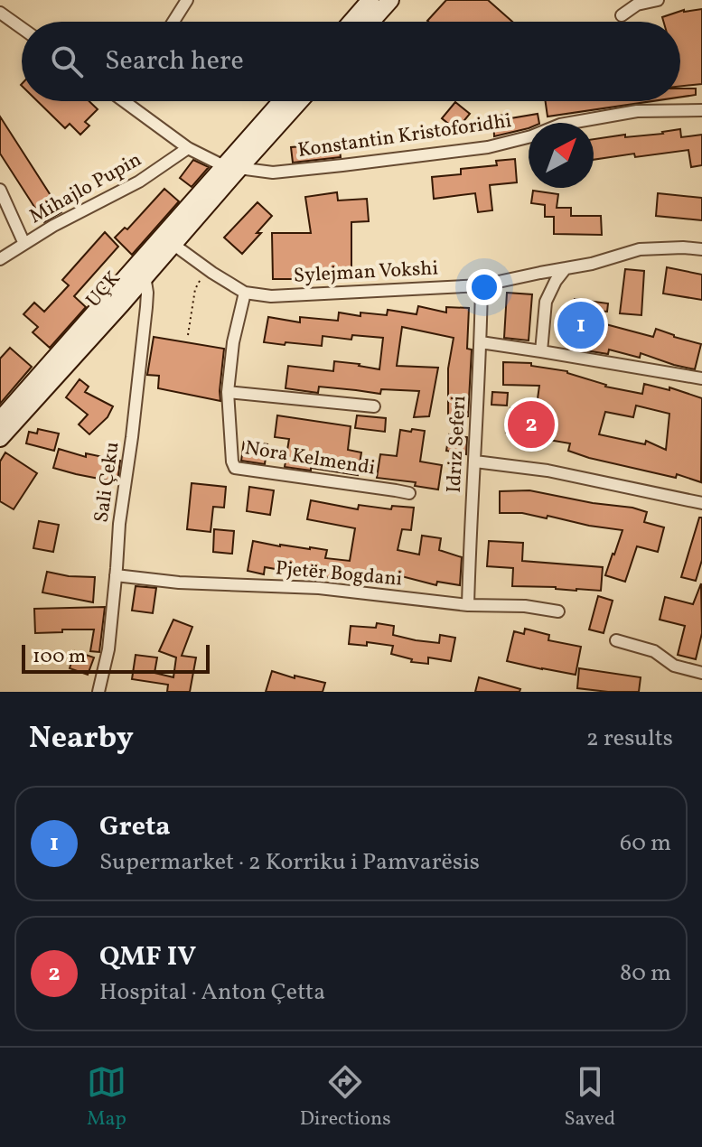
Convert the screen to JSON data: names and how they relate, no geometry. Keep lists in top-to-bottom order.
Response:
{
  "streets": {
    "main road": ["UÇK"],
    "street": [
      "Konstantin Kristoforidhi",
      "Mihajlo Pupin",
      "Sylejman Vokshi",
      "Idriz Seferi",
      "Nora Kelmendi",
      "Sali Çeku",
      "Pjetër Bogdani"
    ]
  },
  "crossings": [
    ["Konstantin Kristoforidhi", "UÇK"],
    ["Sylejman Vokshi", "UÇK"],
    ["Sylejman Vokshi", "Idriz Seferi"],
    ["UÇK", "Sali Çeku"],
    ["Idriz Seferi", "Pjetër Bogdani"],
    ["Sali Çeku", "Pjetër Bogdani"]
  ],
  "scale_bar": "100 m",
  "north": "top right",
  "page": {
    "search": "Search here",
    "pins": ["1", "2"],
    "scale": "100 m",
    "heading": ["Nearby", "2 results"],
    "list": [
      {
        "mark": "1",
        "name": "Greta",
        "note": "Supermarket · 2 Korriku i Pamvarësis",
        "value": "60 m"
      },
      {
        "mark": "2",
        "name": "QMF IV",
        "note": "Hospital · Anton Çetta",
        "value": "80 m"
      }
    ],
    "nav": ["Map", "Directions", "Saved"]
  }
}
